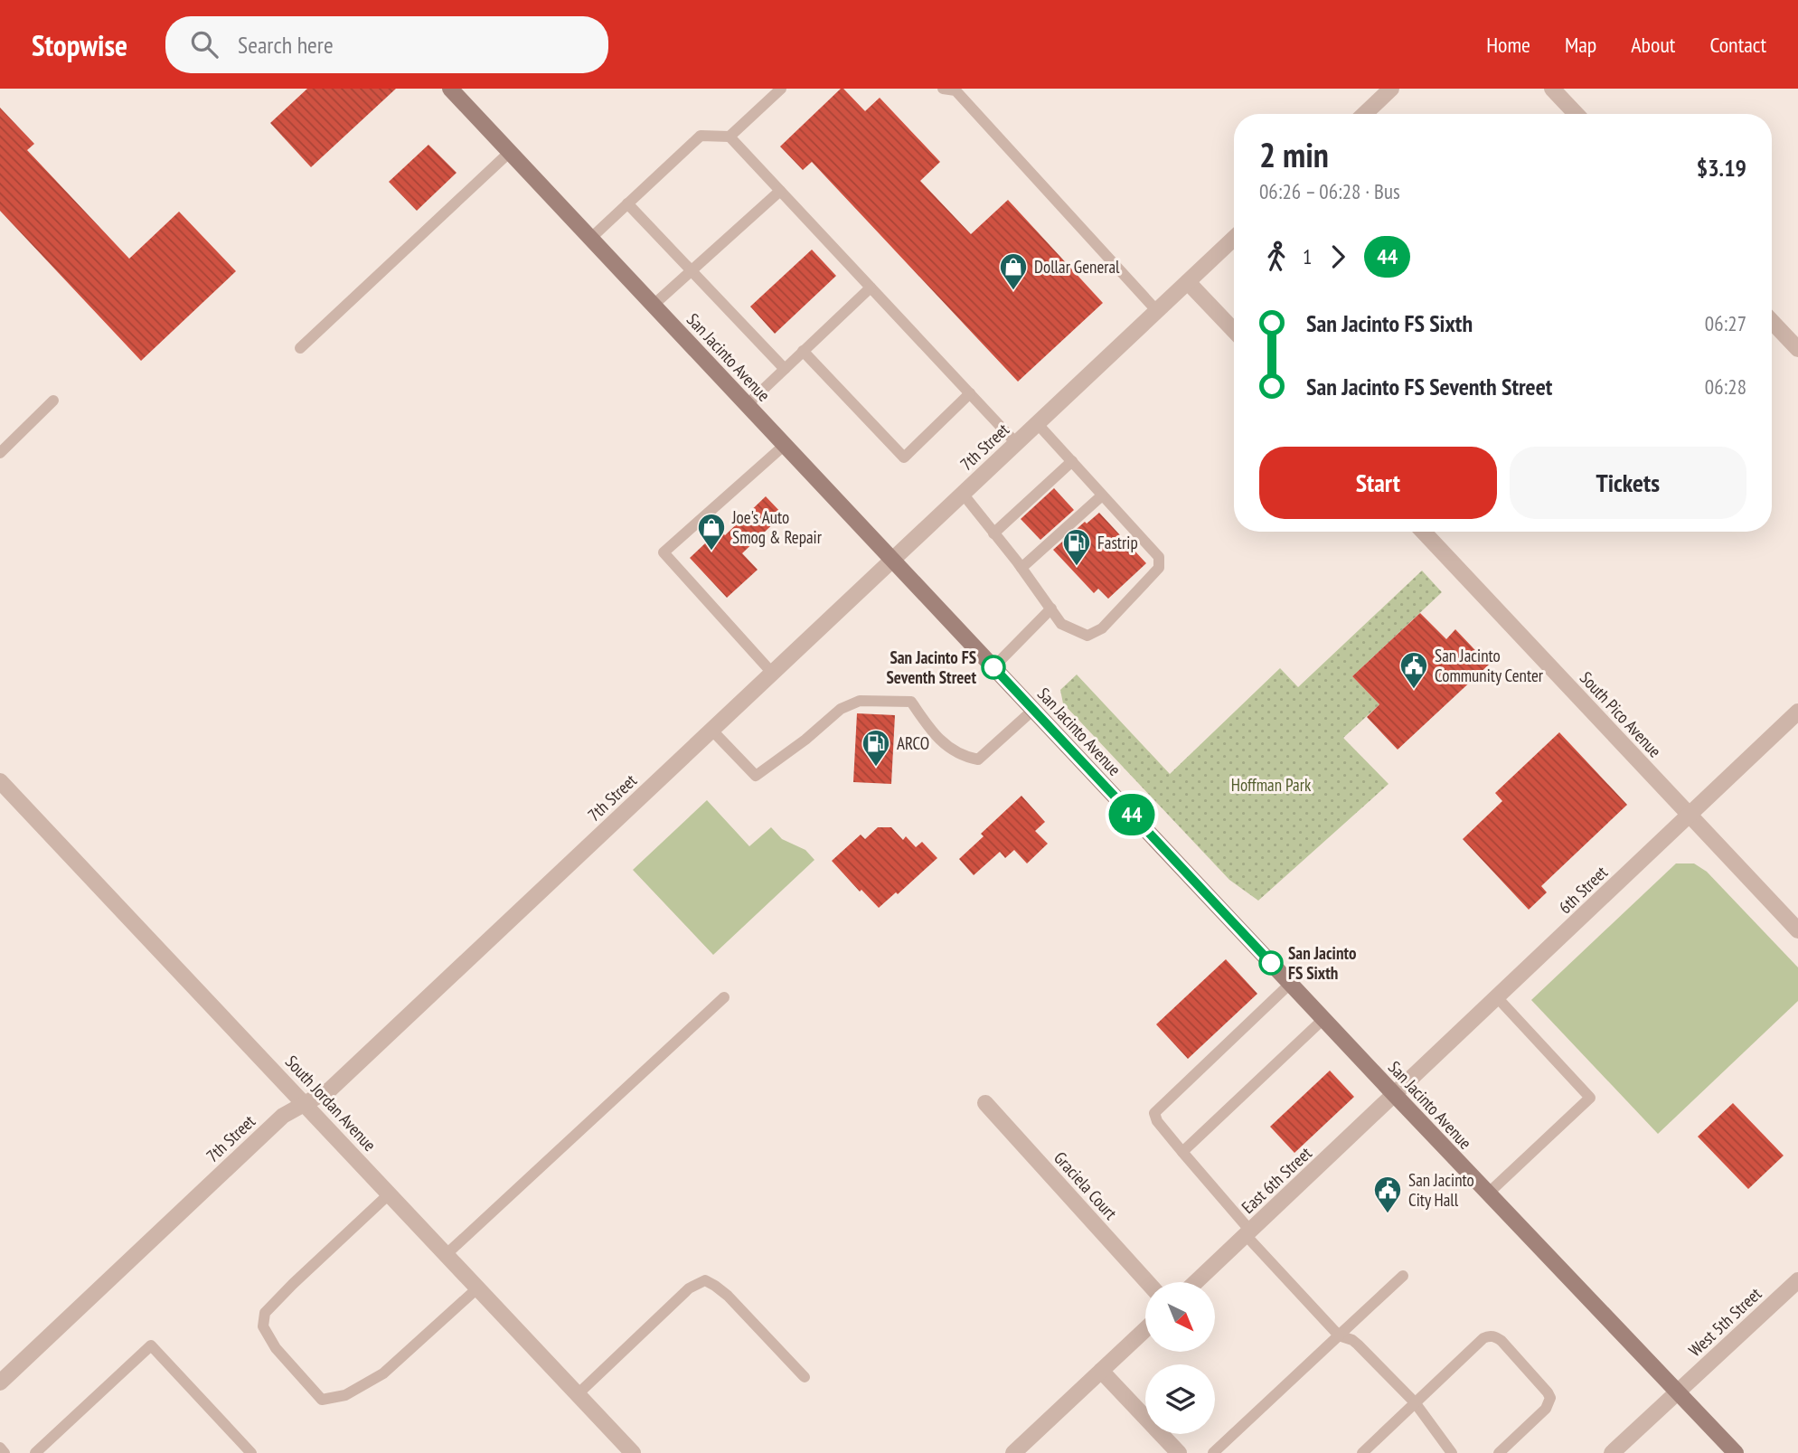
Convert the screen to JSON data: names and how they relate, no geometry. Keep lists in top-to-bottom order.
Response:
{
  "streets": {
    "main road": ["San Jacinto Avenue"],
    "street": [
      "7th Street",
      "South Pico Avenue",
      "6th Street",
      "South Jordan Avenue",
      "East 6th Street",
      "Graciela Court",
      "West 5th Street"
    ]
  },
  "crossings": [
    ["San Jacinto Avenue", "7th Street"],
    ["San Jacinto Avenue", "6th Street"],
    ["San Jacinto Avenue", "East 6th Street"],
    ["San Jacinto Avenue", "West 5th Street"],
    ["7th Street", "South Jordan Avenue"],
    ["South Pico Avenue", "6th Street"],
    ["6th Street", "East 6th Street"]
  ],
  "parks": ["Hoffman Park"],
  "places": {
    "shop": ["Dollar General", "Joe's Auto Smog & Repair"],
    "fuel station": ["Fastrip", "ARCO"],
    "other": ["San Jacinto FS Seventh Street", "San Jacinto FS Sixth"],
    "public building": ["San Jacinto Community Center", "San Jacinto City Hall"]
  },
  "lines": ["bus line 44"],
  "north": "bottom right",
  "page": {
    "header": "Stopwise",
    "search": "Search here",
    "nav": [
      "Home",
      "Map",
      "About",
      "Contact"
    ],
    "on_map": "44",
    "heading": ["2 min", "06:26 – 06:28 · Bus", "$3.19"],
    "legs": ["1", "44"],
    "list": [
      {
        "name": "San Jacinto FS Sixth",
        "value": "06:27"
      },
      {
        "name": "San Jacinto FS Seventh Street",
        "value": "06:28"
      }
    ],
    "buttons": ["Start", "Tickets"]
  }
}
